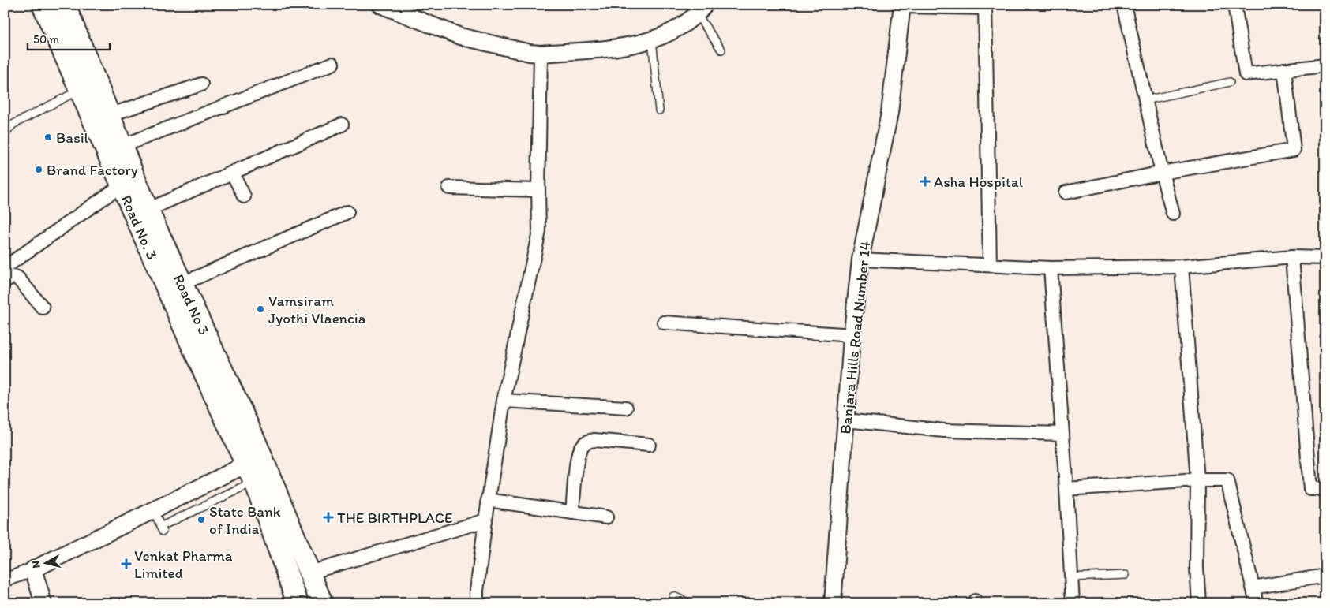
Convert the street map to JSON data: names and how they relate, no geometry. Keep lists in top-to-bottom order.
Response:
{
  "streets": {
    "main road": ["Road No. 3", "Road No 3"],
    "street": ["Banjara Hills Road Number 14"]
  },
  "crossings": [
    ["Road No. 3", "Road No 3"]
  ],
  "places": {
    "other": [
      "Basil",
      "Brand Factory",
      "Vamsiram Jyothi Vlaencia",
      "State Bank of India"
    ],
    "health": ["Asha Hospital", "THE BIRTHPLACE", "Venkat Pharma Limited"]
  },
  "scale_bar": "50 m",
  "north": "left"
}
